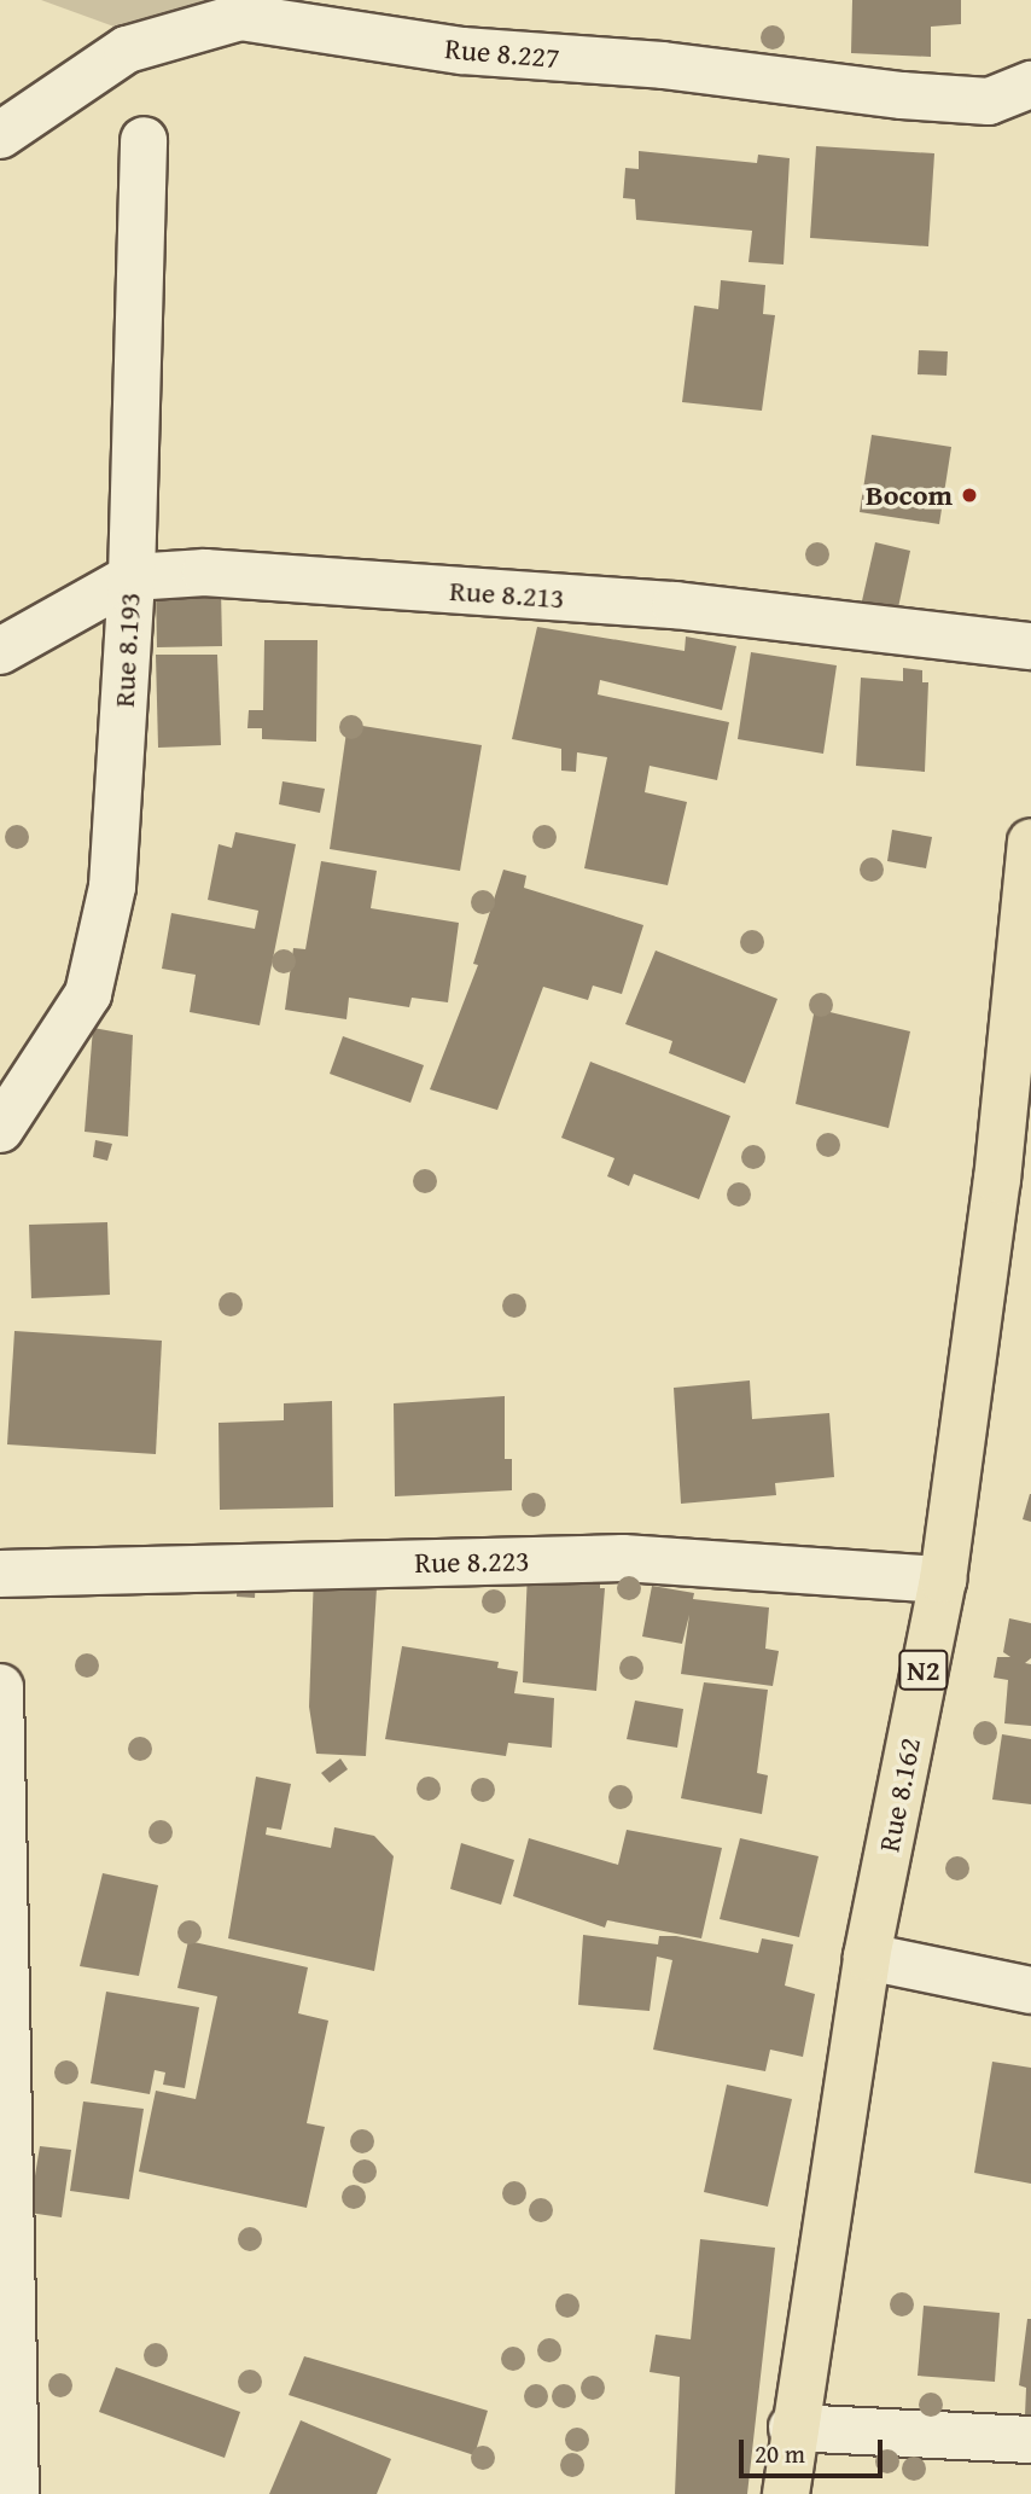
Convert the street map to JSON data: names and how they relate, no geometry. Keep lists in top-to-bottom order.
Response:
{
  "streets": {
    "highway": ["N2", "Rue 8.162"],
    "street": [
      "Rue 8.227",
      "Rue 8.213",
      "Rue 8.193",
      "Rue 8.223"
    ]
  },
  "crossings": [
    ["Rue 8.213", "Rue 8.193"],
    ["Rue 8.223", "Rue 8.162"]
  ],
  "places": ["Bocom"],
  "scale_bar": "20 m"
}
